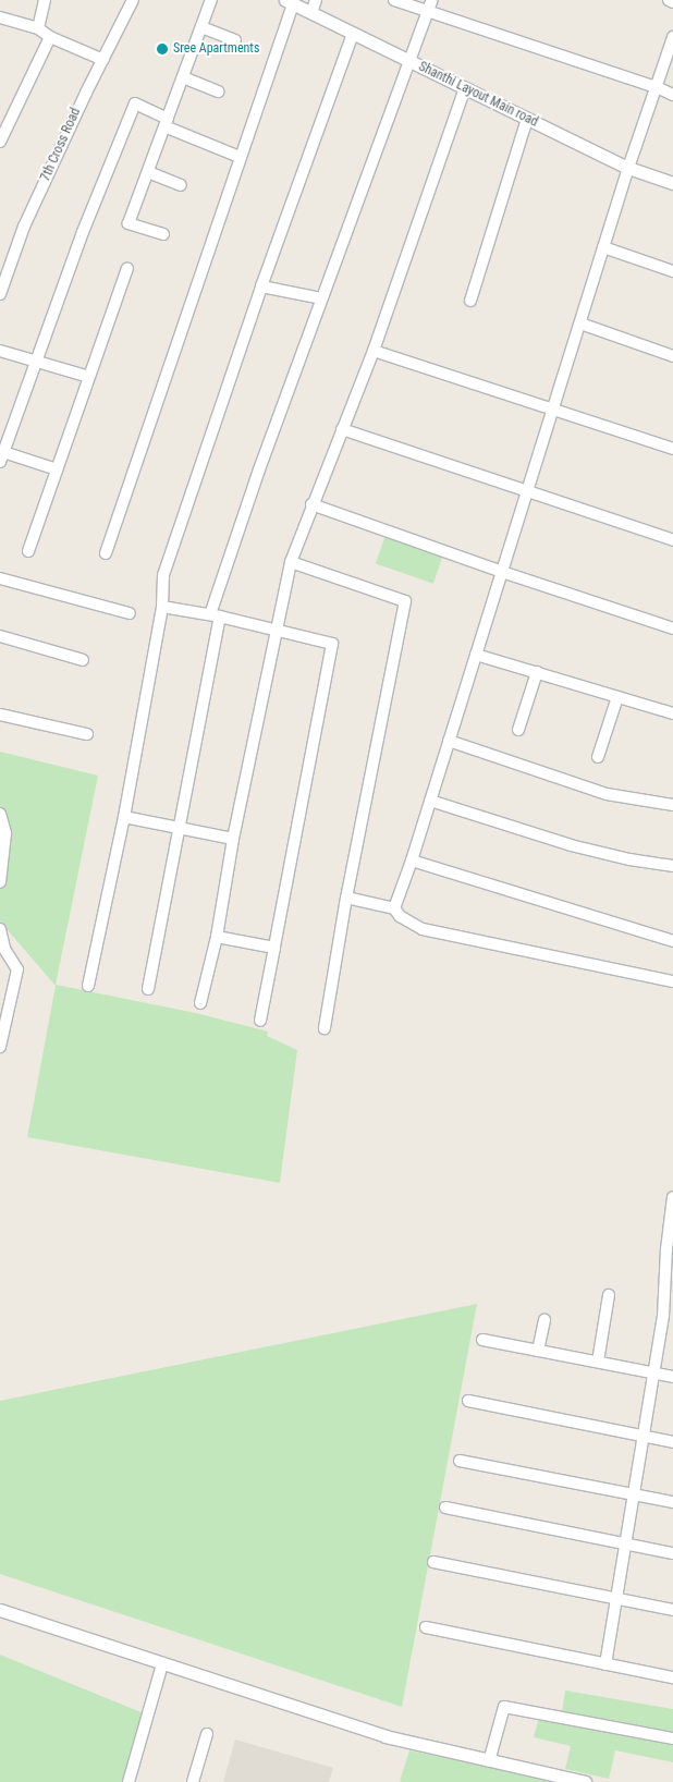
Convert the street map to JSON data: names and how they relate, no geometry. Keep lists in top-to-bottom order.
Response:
{
  "streets": {
    "street": ["Shanthi Layout Main road", "7th Cross Road"]
  },
  "places": ["Sree Apartments"]
}
